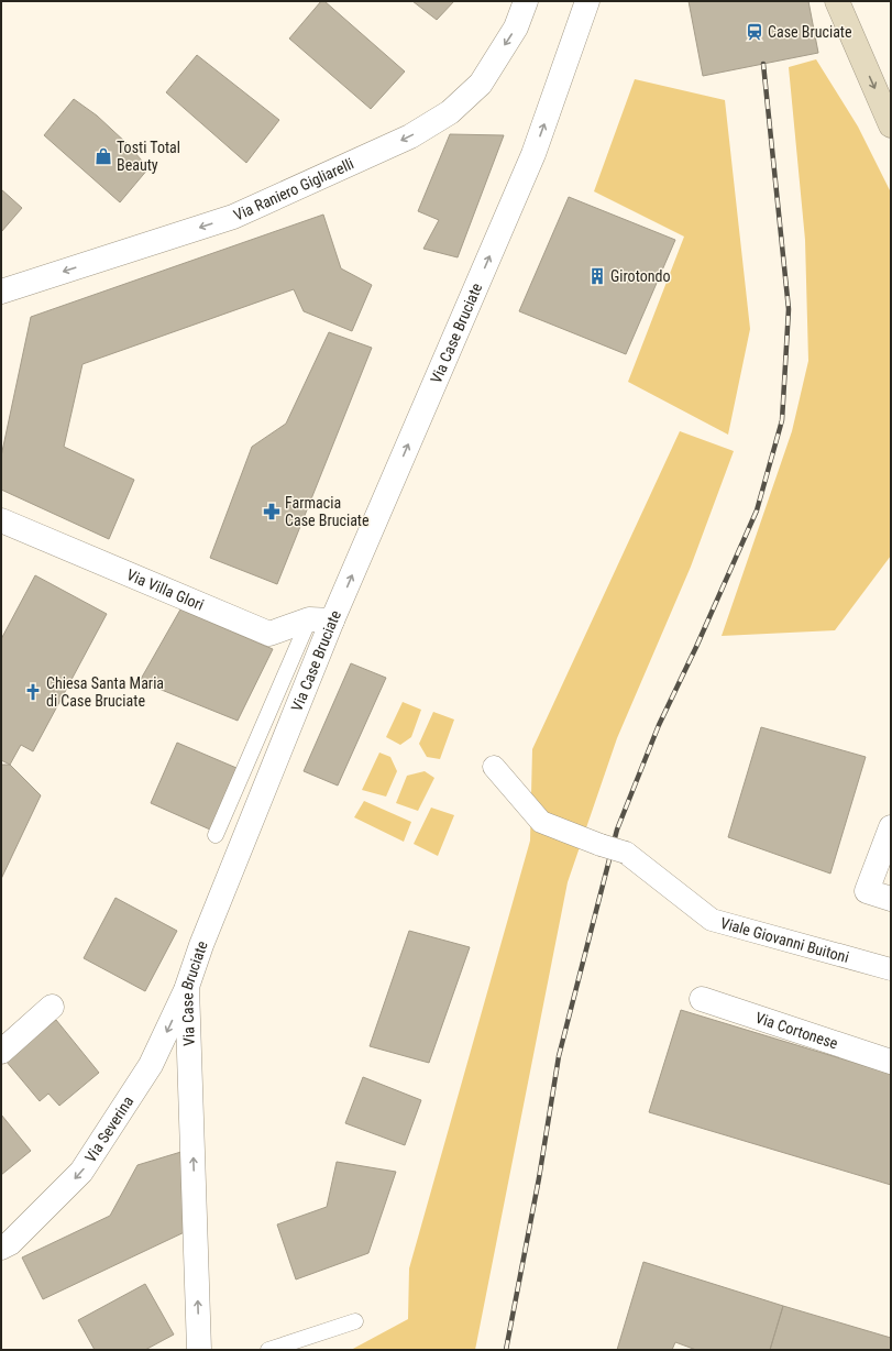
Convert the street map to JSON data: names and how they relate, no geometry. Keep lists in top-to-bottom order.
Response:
{
  "streets": {
    "street": [
      "Via Raniero Gigliarelli",
      "Via Case Bruciate",
      "Via Villa Glori",
      "Viale Giovanni Buitoni",
      "Via Cortonese",
      "Via Severina"
    ]
  },
  "crossings": [
    ["Via Case Bruciate", "Via Villa Glori"],
    ["Via Case Bruciate", "Via Severina"]
  ],
  "one_way": ["Via Raniero Gigliarelli", "Via Case Bruciate", "Via Severina"],
  "places": {
    "station": ["Case Bruciate"],
    "shop": ["Tosti Total Beauty"],
    "building": ["Girotondo"],
    "pharmacy": ["Farmacia Case Bruciate"],
    "church": ["Chiesa Santa Maria di Case Bruciate"]
  }
}
